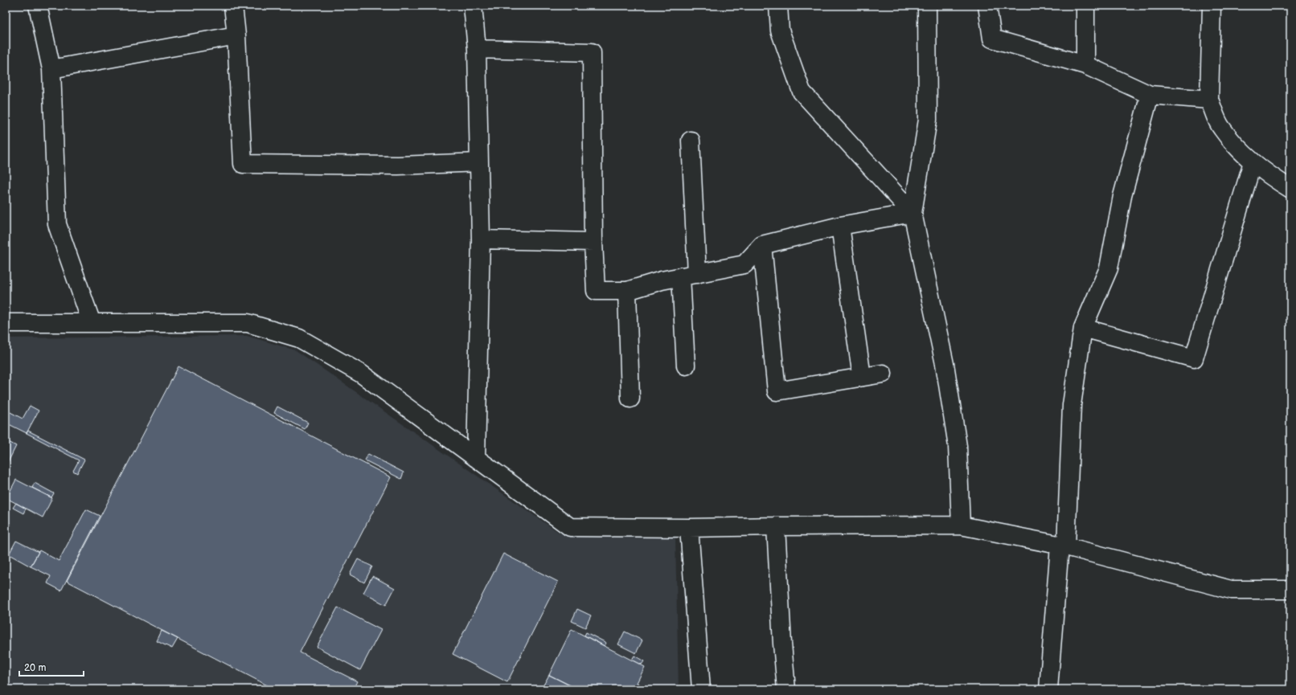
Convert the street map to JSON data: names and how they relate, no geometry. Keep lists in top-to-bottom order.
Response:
{
  "scale_bar": "20 m"
}
